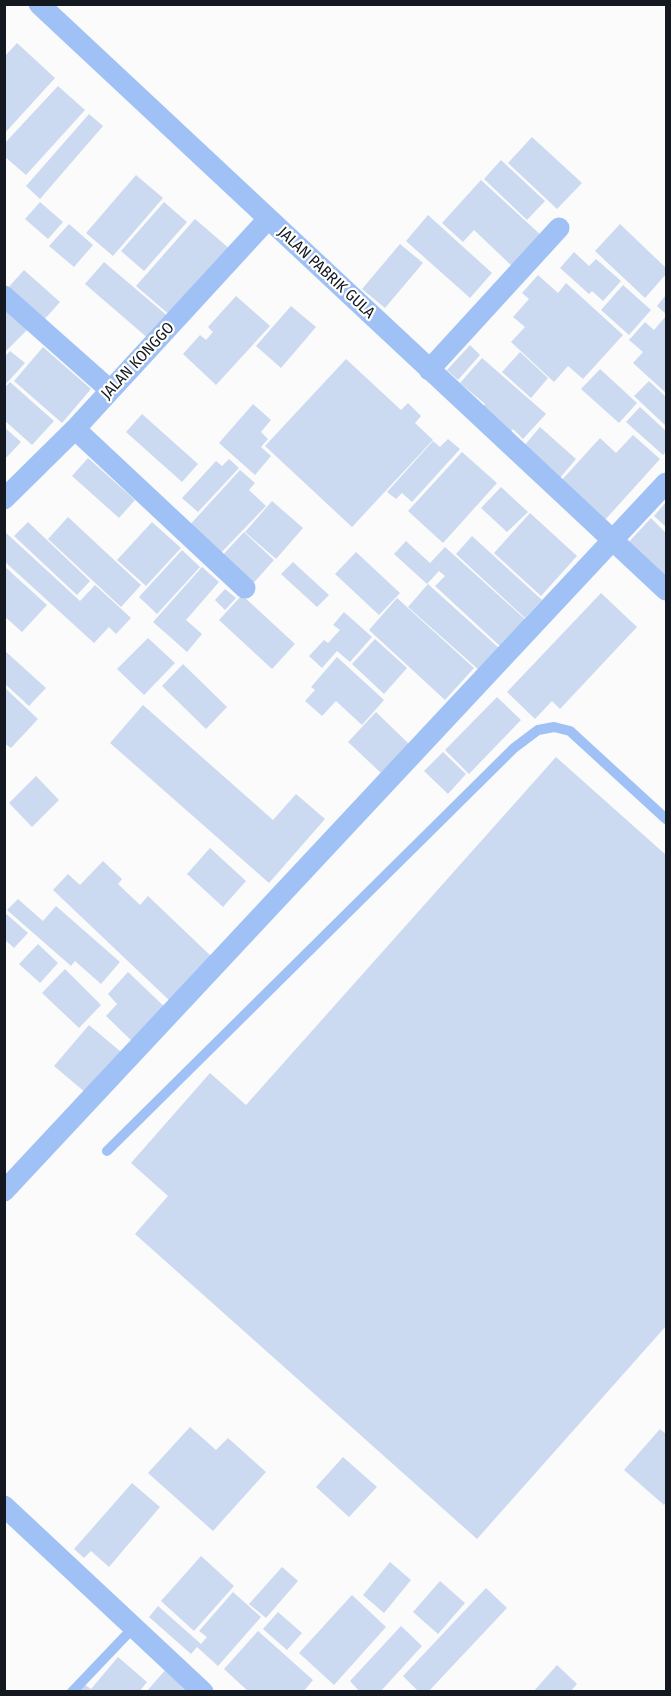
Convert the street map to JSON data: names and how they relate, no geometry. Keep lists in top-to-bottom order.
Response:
{
  "streets": {
    "street": ["JALAN PABRIK GULA", "JALAN KONGGO"]
  },
  "crossings": [
    ["JALAN PABRIK GULA", "JALAN KONGGO"]
  ]
}
